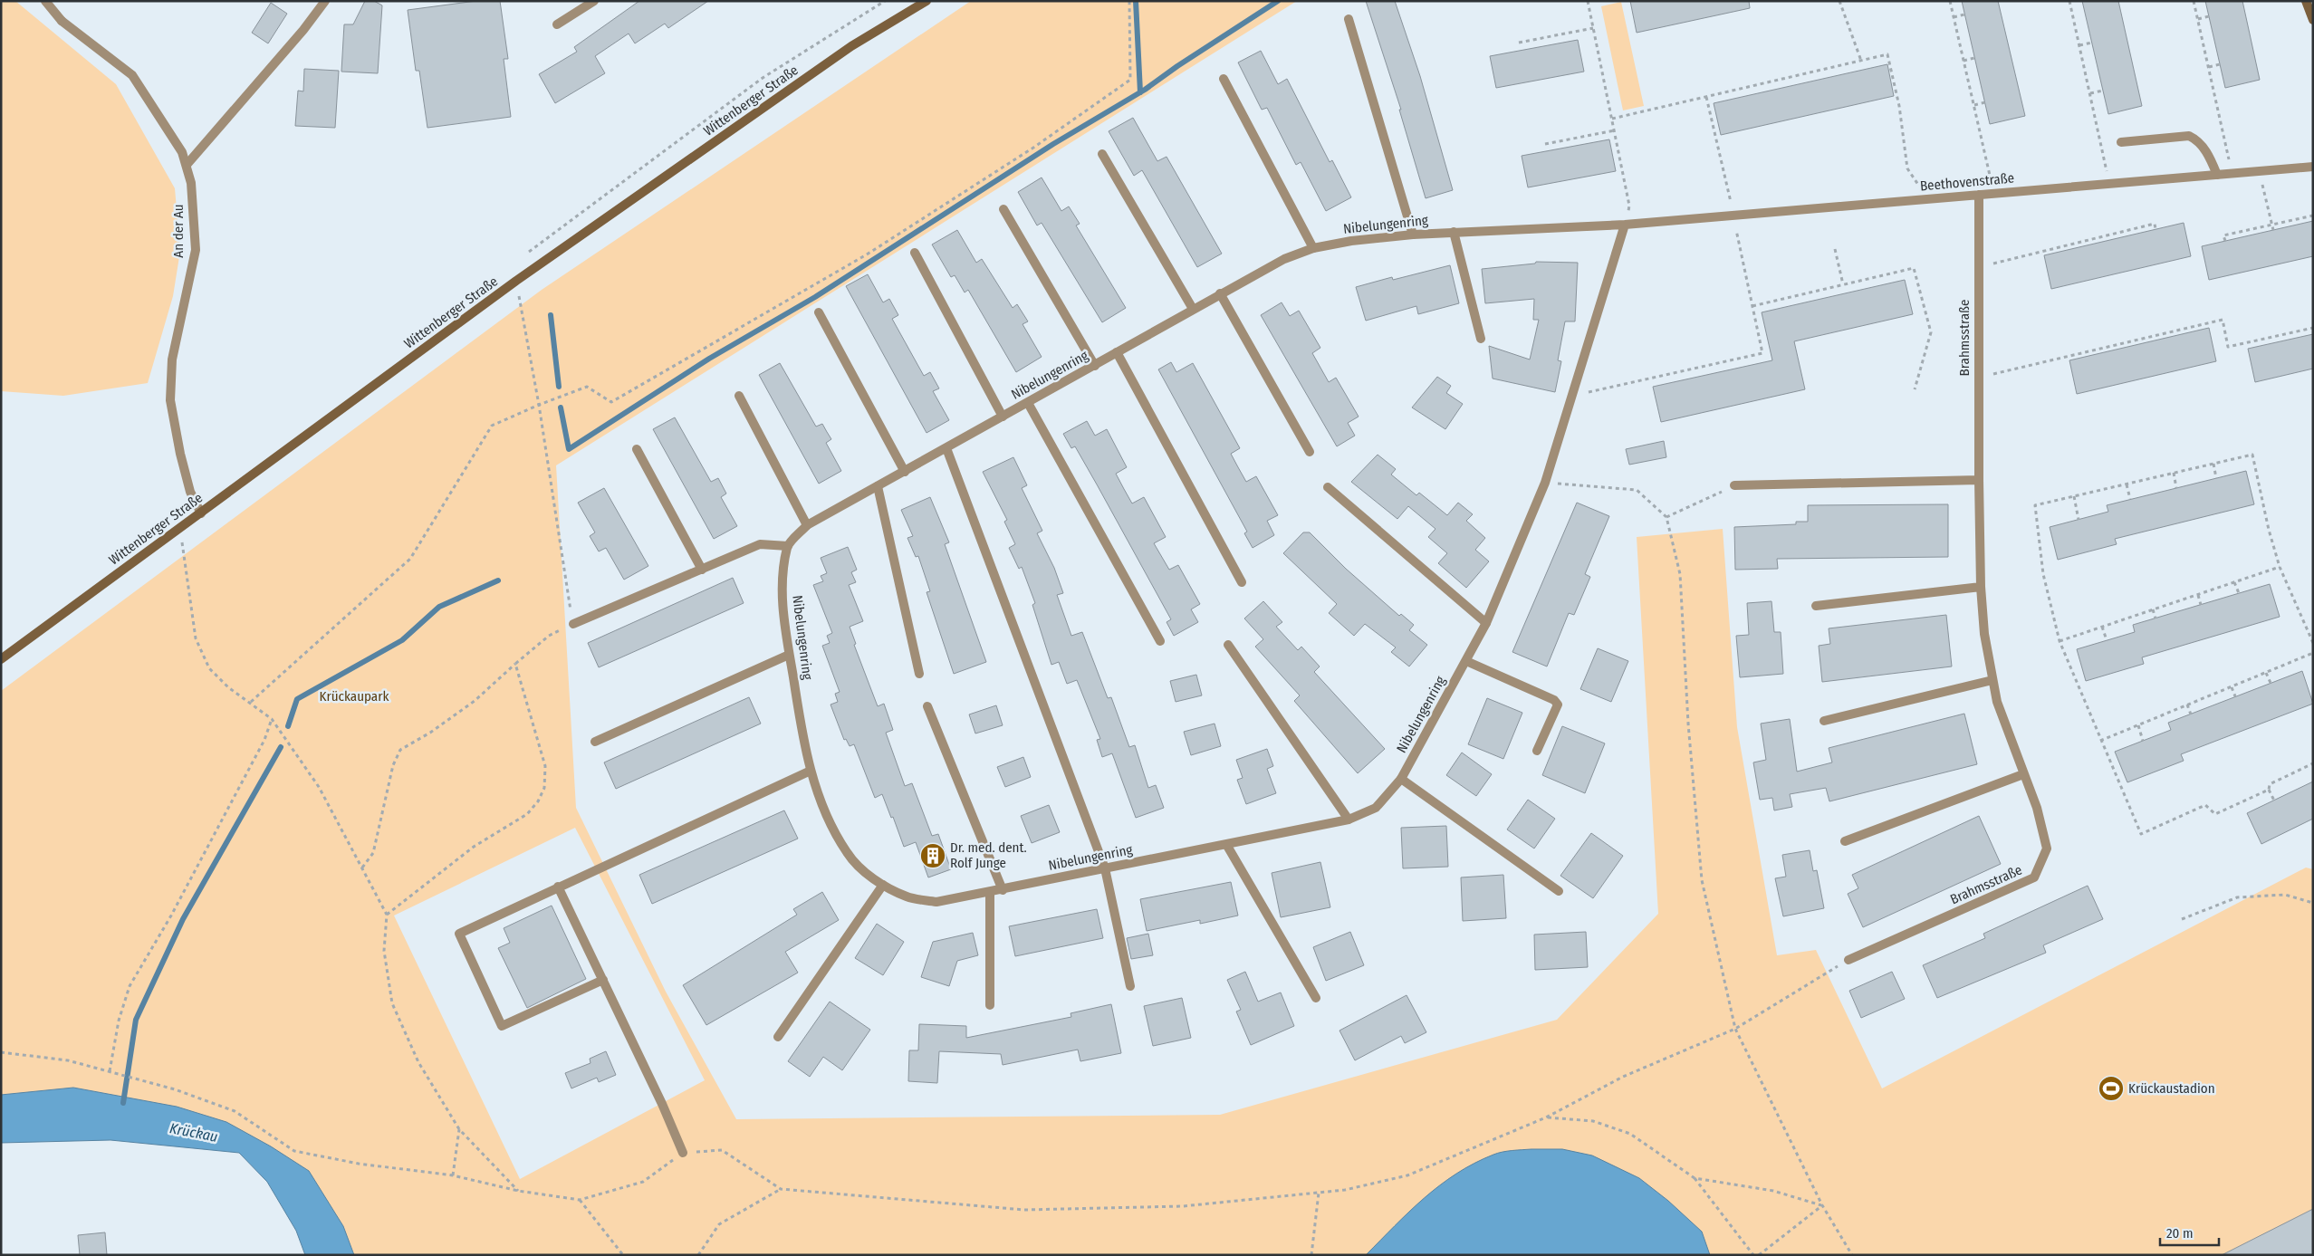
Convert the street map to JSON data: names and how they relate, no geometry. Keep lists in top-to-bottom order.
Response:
{
  "streets": {
    "main road": ["Wittenberger Straße"],
    "street": [
      "Beethovenstraße",
      "Nibelungenring",
      "An der Au",
      "Brahmsstraße"
    ]
  },
  "crossings": [
    ["Wittenberger Straße", "An der Au"],
    ["Beethovenstraße", "Nibelungenring"],
    ["Beethovenstraße", "Brahmsstraße"]
  ],
  "water": ["Krückau"],
  "parks": ["Krückaupark"],
  "places": {
    "building": ["Dr. med. dent. Rolf Junge"],
    "sports": ["Krückaustadion"]
  },
  "scale_bar": "20 m"
}
